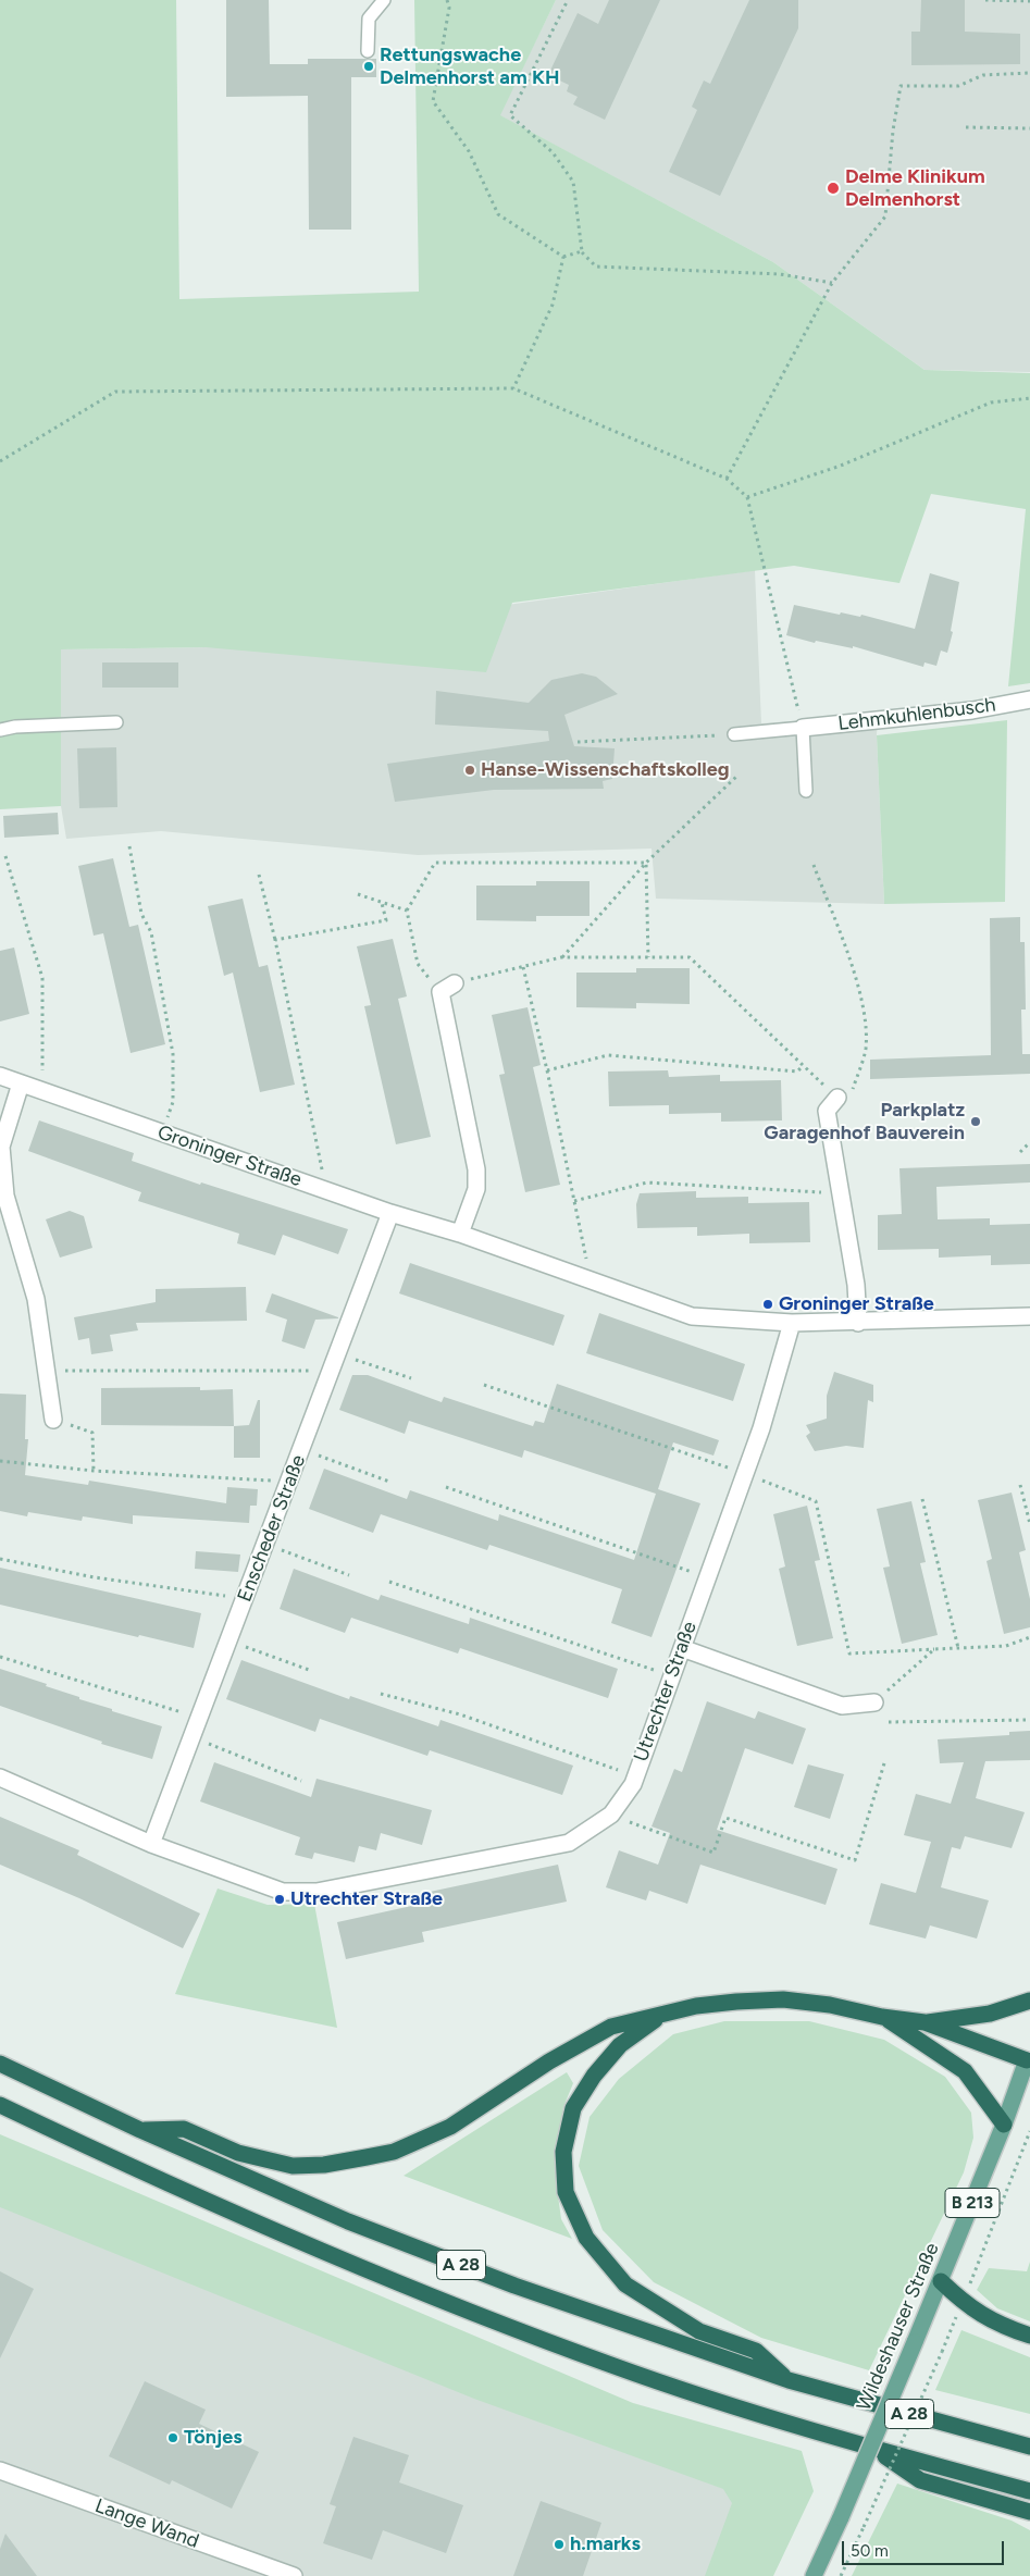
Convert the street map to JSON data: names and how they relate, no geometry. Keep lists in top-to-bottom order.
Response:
{
  "streets": {
    "highway": ["A 28"],
    "main road": ["B 213", "Wildeshauser Straße"],
    "street": [
      "Lehmkuhlenbusch",
      "Groninger Straße",
      "Enscheder Straße",
      "Utrechter Straße",
      "Lange Wand"
    ]
  },
  "crossings": [
    ["Groninger Straße", "Enscheder Straße"],
    ["Groninger Straße", "Utrechter Straße"],
    ["Enscheder Straße", "Utrechter Straße"]
  ],
  "places": [
    "Rettungswache Delmenhorst am KH",
    "Delme Klinikum Delmenhorst",
    "Hanse-Wissenschaftskolleg",
    "Parkplatz Garagenhof Bauverein",
    "Groninger Straße",
    "Utrechter Straße",
    "Tönjes",
    "h.marks"
  ],
  "scale_bar": "50 m"
}
